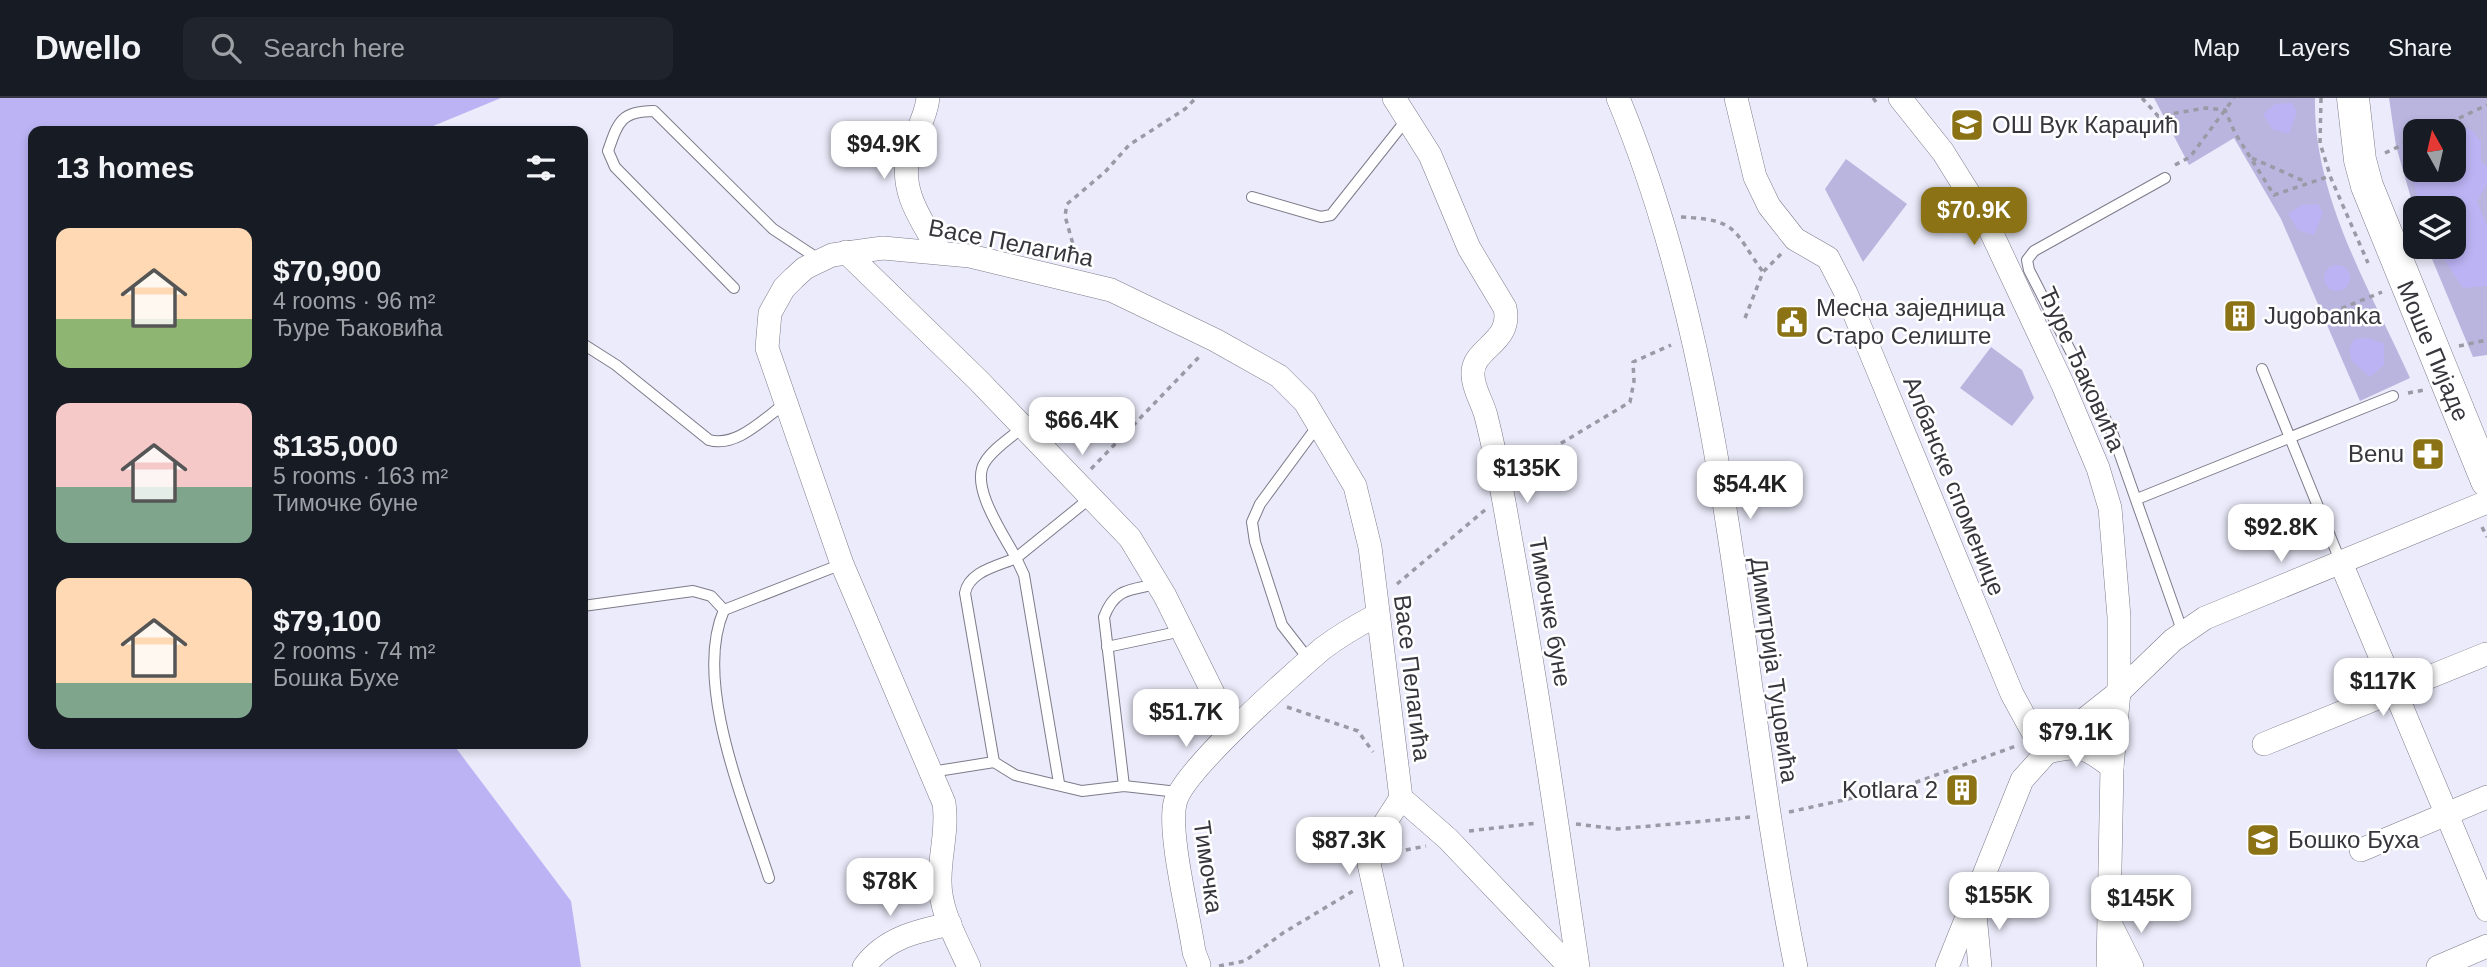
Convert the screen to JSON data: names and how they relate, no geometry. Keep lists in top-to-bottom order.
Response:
{
  "streets": {
    "street": [
      "Васе Пелагића",
      "Моше Пијаде",
      "Ђуре Ђаковића",
      "Албанске споменице",
      "Тимочке буне",
      "Димитрија Туцовића",
      "Тимочка"
    ]
  },
  "crossings": [
    ["Васе Пелагића", "Тимочка"]
  ],
  "places": {
    "school or university": ["ОШ Вук Караџић", "Бошко Буха"],
    "building": ["Jugobanka", "Kotlara 2"],
    "public building": ["Месна заједница Старо Селиште"],
    "pharmacy": ["Benu"]
  },
  "north": "top",
  "page": {
    "header": "Dwello",
    "search": "Search here",
    "nav": ["Map", "Layers", "Share"],
    "price": [
      "$94.9K",
      "$70.9K",
      "$66.4K",
      "$135K",
      "$54.4K",
      "$92.8K",
      "$117K",
      "$51.7K",
      "$79.1K",
      "$87.3K",
      "$78K",
      "$155K",
      "$145K"
    ],
    "heading": "13 homes",
    "list": [
      {
        "name": "$70,900",
        "note": "4 rooms · 96 m² · Ђуре Ђаковића"
      },
      {
        "name": "$135,000",
        "note": "5 rooms · 163 m² · Тимочке буне"
      },
      {
        "name": "$79,100",
        "note": "2 rooms · 74 m² · Бошка Бухе"
      }
    ]
  }
}
